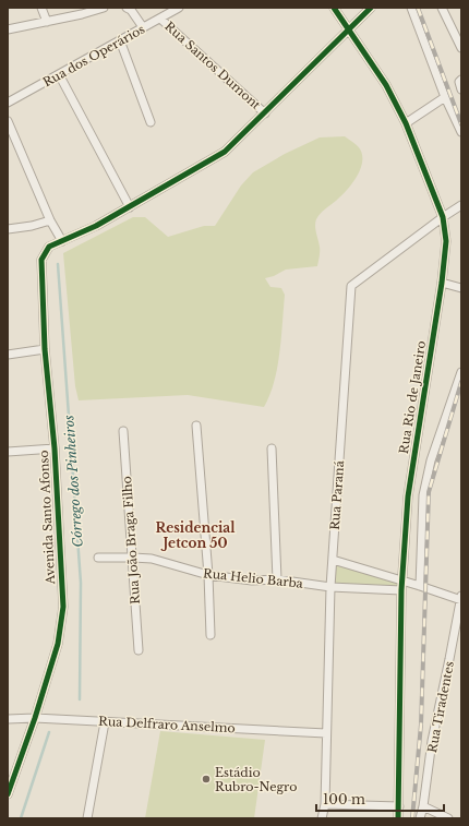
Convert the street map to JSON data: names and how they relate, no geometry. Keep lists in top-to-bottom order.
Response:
{
  "streets": {
    "street": [
      "Rua dos Operários",
      "Rua Santos Dumont",
      "Rua Rio de Janeiro",
      "Rua Paraná",
      "Avenida Santo Afonso",
      "Rua João Braga Filho",
      "Rua Helio Barba",
      "Rua Tiradentes",
      "Rua Delfraro Anselmo"
    ]
  },
  "crossings": [
    ["Rua dos Operários", "Rua Santos Dumont"],
    ["Rua Santos Dumont", "Avenida Santo Afonso"],
    ["Rua Rio de Janeiro", "Rua Paraná"],
    ["Rua Rio de Janeiro", "Avenida Santo Afonso"],
    ["Rua Rio de Janeiro", "Rua Helio Barba"],
    ["Rua Paraná", "Rua Helio Barba"],
    ["Rua Paraná", "Rua Delfraro Anselmo"],
    ["Avenida Santo Afonso", "Rua Delfraro Anselmo"],
    ["Rua João Braga Filho", "Rua Helio Barba"]
  ],
  "districts": ["Residencial Jetcon 50"],
  "water": ["Córrego dos Pinheiros"],
  "places": ["Estádio Rubro-Negro"],
  "scale_bar": "100 m"
}
